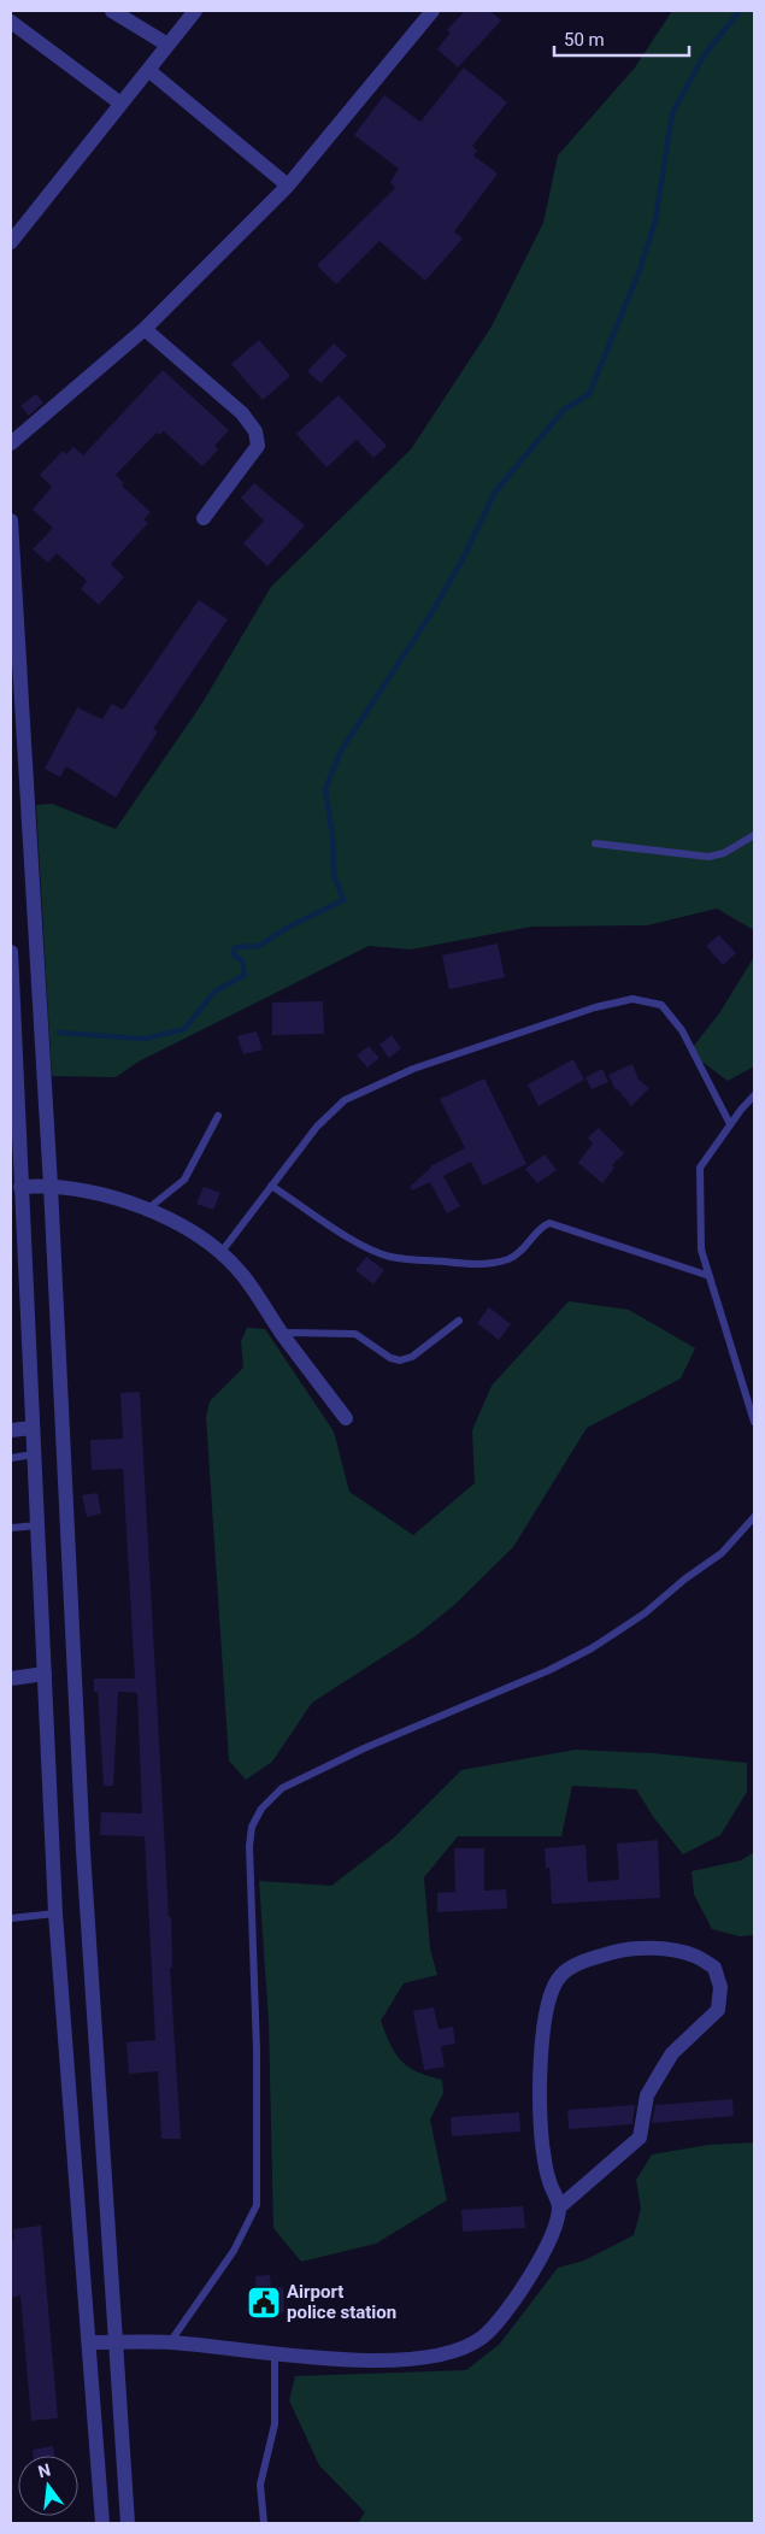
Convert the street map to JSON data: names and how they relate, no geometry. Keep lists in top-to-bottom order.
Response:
{
  "places": {
    "public building": ["Airport police station"]
  },
  "scale_bar": "50 m",
  "north": "top"
}
